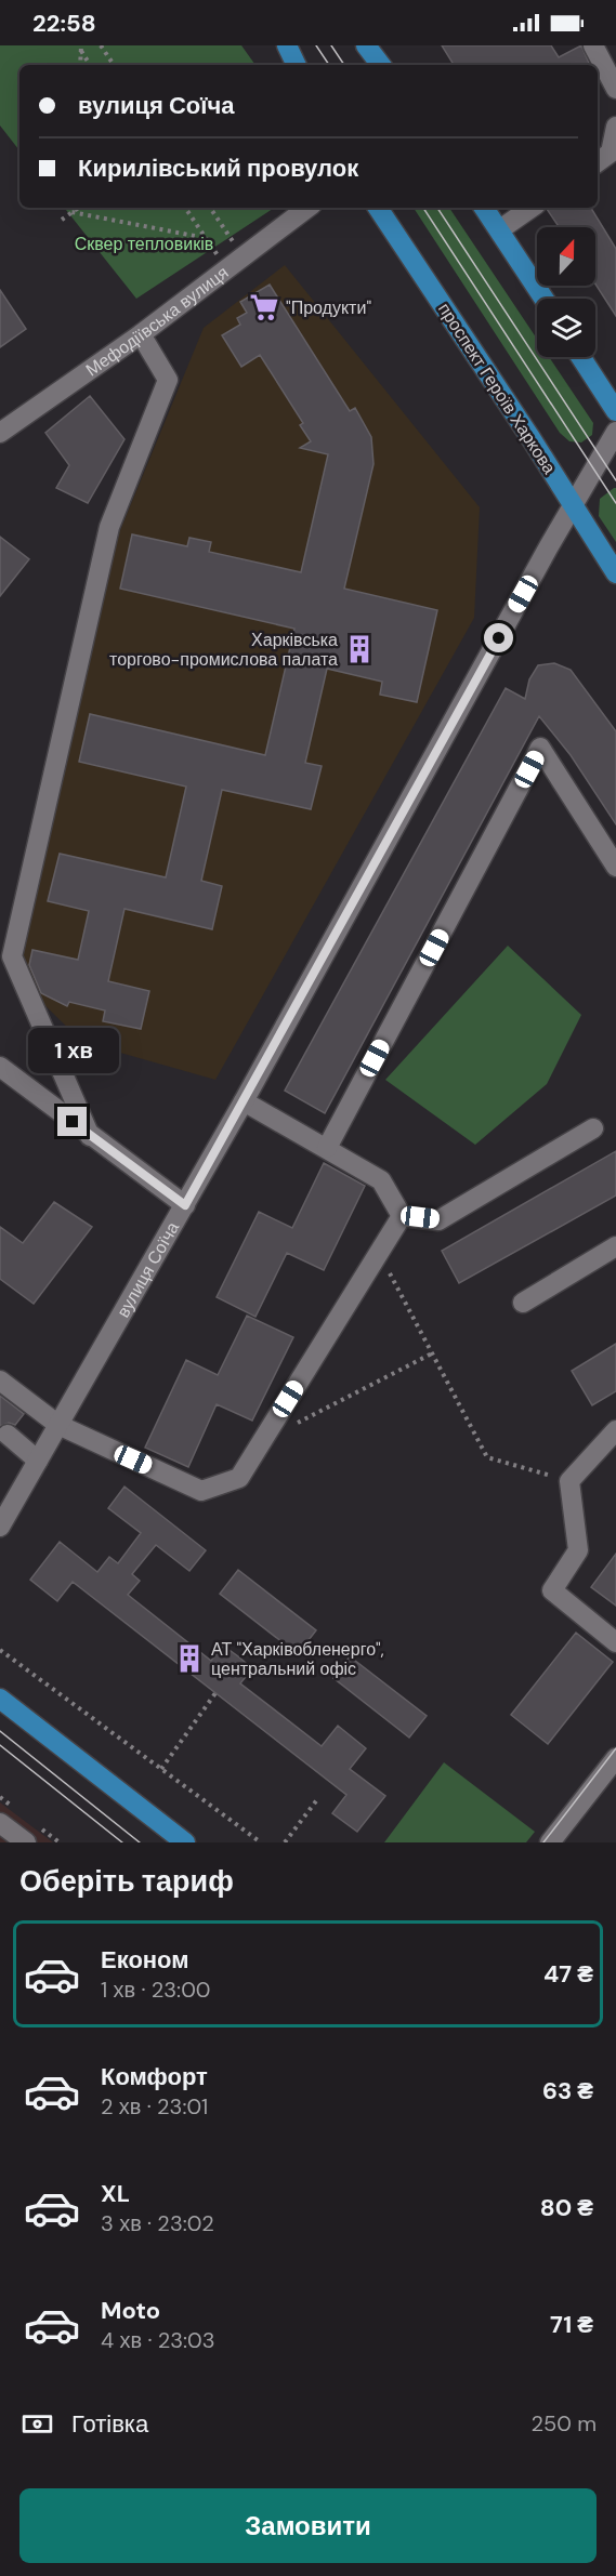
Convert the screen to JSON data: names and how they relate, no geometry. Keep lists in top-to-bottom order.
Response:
{
  "streets": {
    "main road": ["проспект Героїв Харкова"],
    "street": ["Мефодіївська вулиця", "вулиця Соїча"]
  },
  "crossings": [
    ["проспект Героїв Харкова", "вулиця Соїча"]
  ],
  "parks": ["Сквер тепловиків"],
  "places": {
    "supermarket": ["\"Продукти\""],
    "building": ["Харківська торгово-промислова палата", "АТ \"Харківобленерго\", центральний офіс"]
  },
  "north": "top",
  "page": {
    "status": "22:58",
    "banner": ["вулиця Соїча", "Кирилівський провулок"],
    "bubble": "1 хв",
    "heading": "Оберіть тариф",
    "list": [
      {
        "name": "Економ",
        "note": "1 хв · 23:00",
        "value": "47 ₴"
      },
      {
        "name": "Комфорт",
        "note": "2 хв · 23:01",
        "value": "63 ₴"
      },
      {
        "name": "XL",
        "note": "3 хв · 23:02",
        "value": "80 ₴"
      },
      {
        "name": "Moto",
        "note": "4 хв · 23:03",
        "value": "71 ₴"
      }
    ],
    "pay": ["Готівка", "250 m"],
    "buttons": "Замовити"
  }
}
